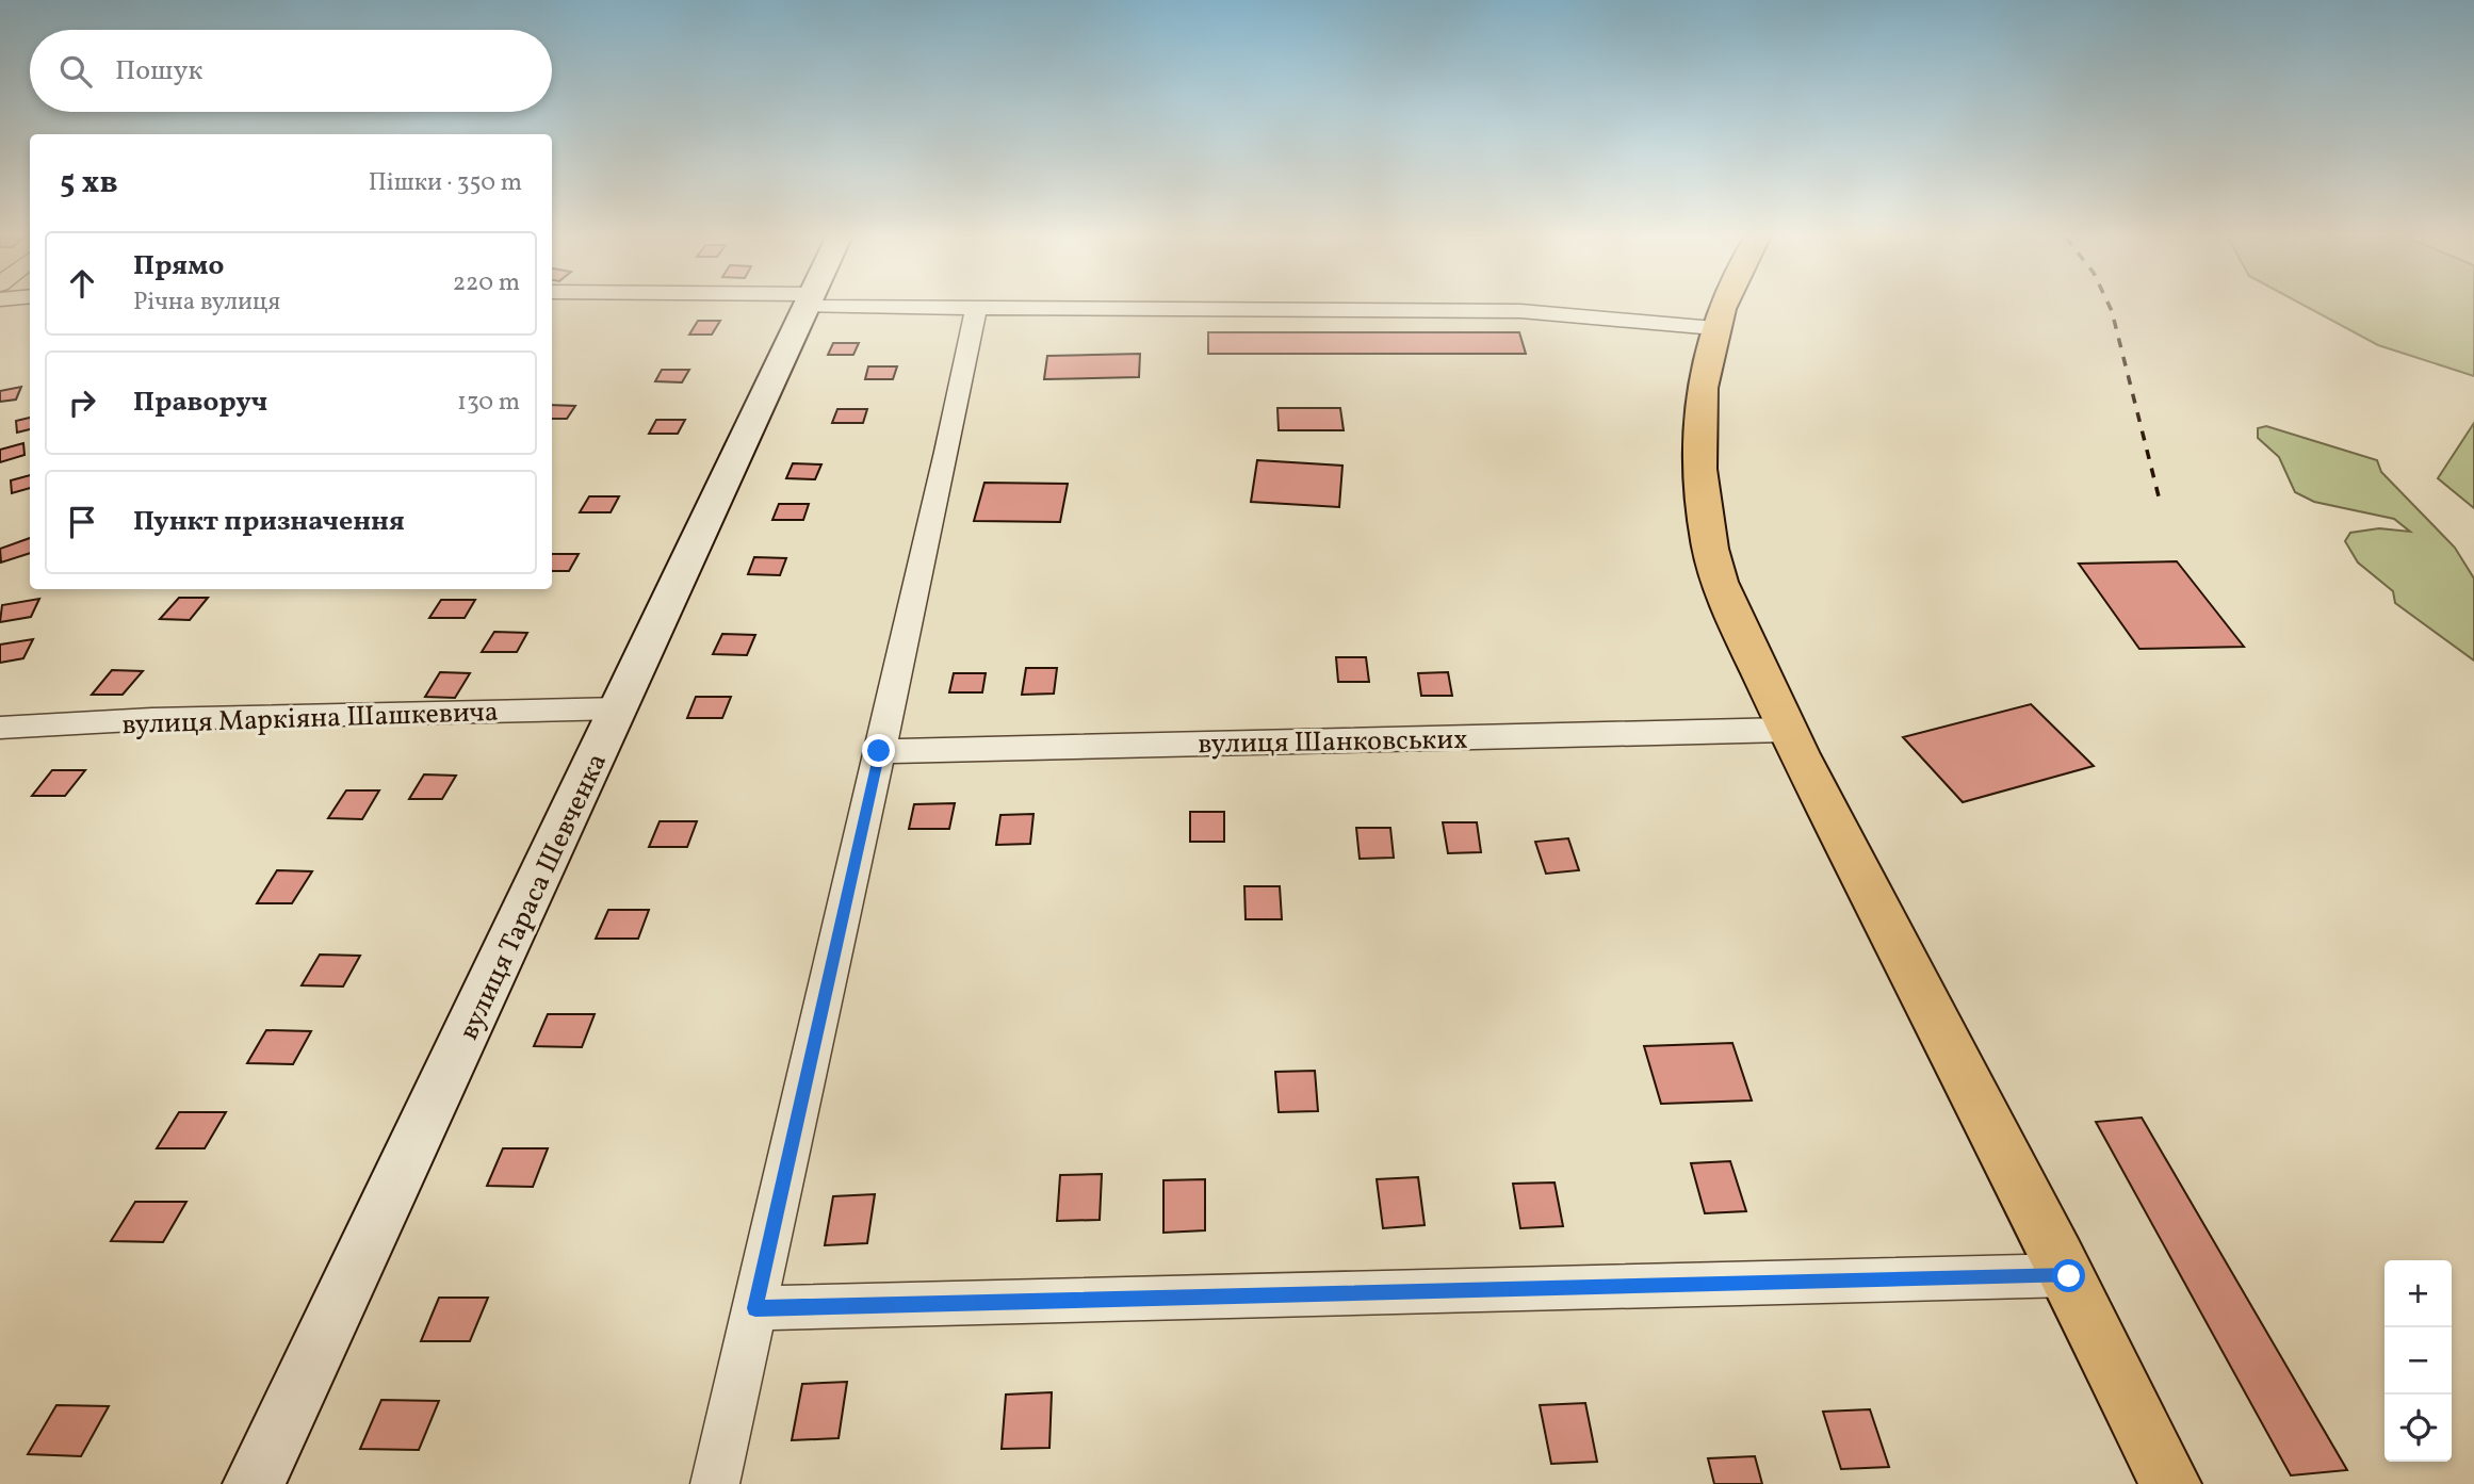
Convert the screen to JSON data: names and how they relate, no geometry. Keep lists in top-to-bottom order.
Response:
{
  "streets": {
    "street": ["вулиця Маркіяна Шашкевича", "вулиця Шанковських", "вулиця Тараса Шевченка"]
  },
  "crossings": [
    ["вулиця Маркіяна Шашкевича", "вулиця Тараса Шевченка"]
  ],
  "page": {
    "search": "Пошук",
    "heading": ["5 хв", "Пішки · 350 m"],
    "list": [
      ["Прямо", "Річна вулиця", "220 m"],
      ["Праворуч", "130 m"],
      "Пункт призначення"
    ],
    "map_buttons": ["+", "−"]
  }
}
